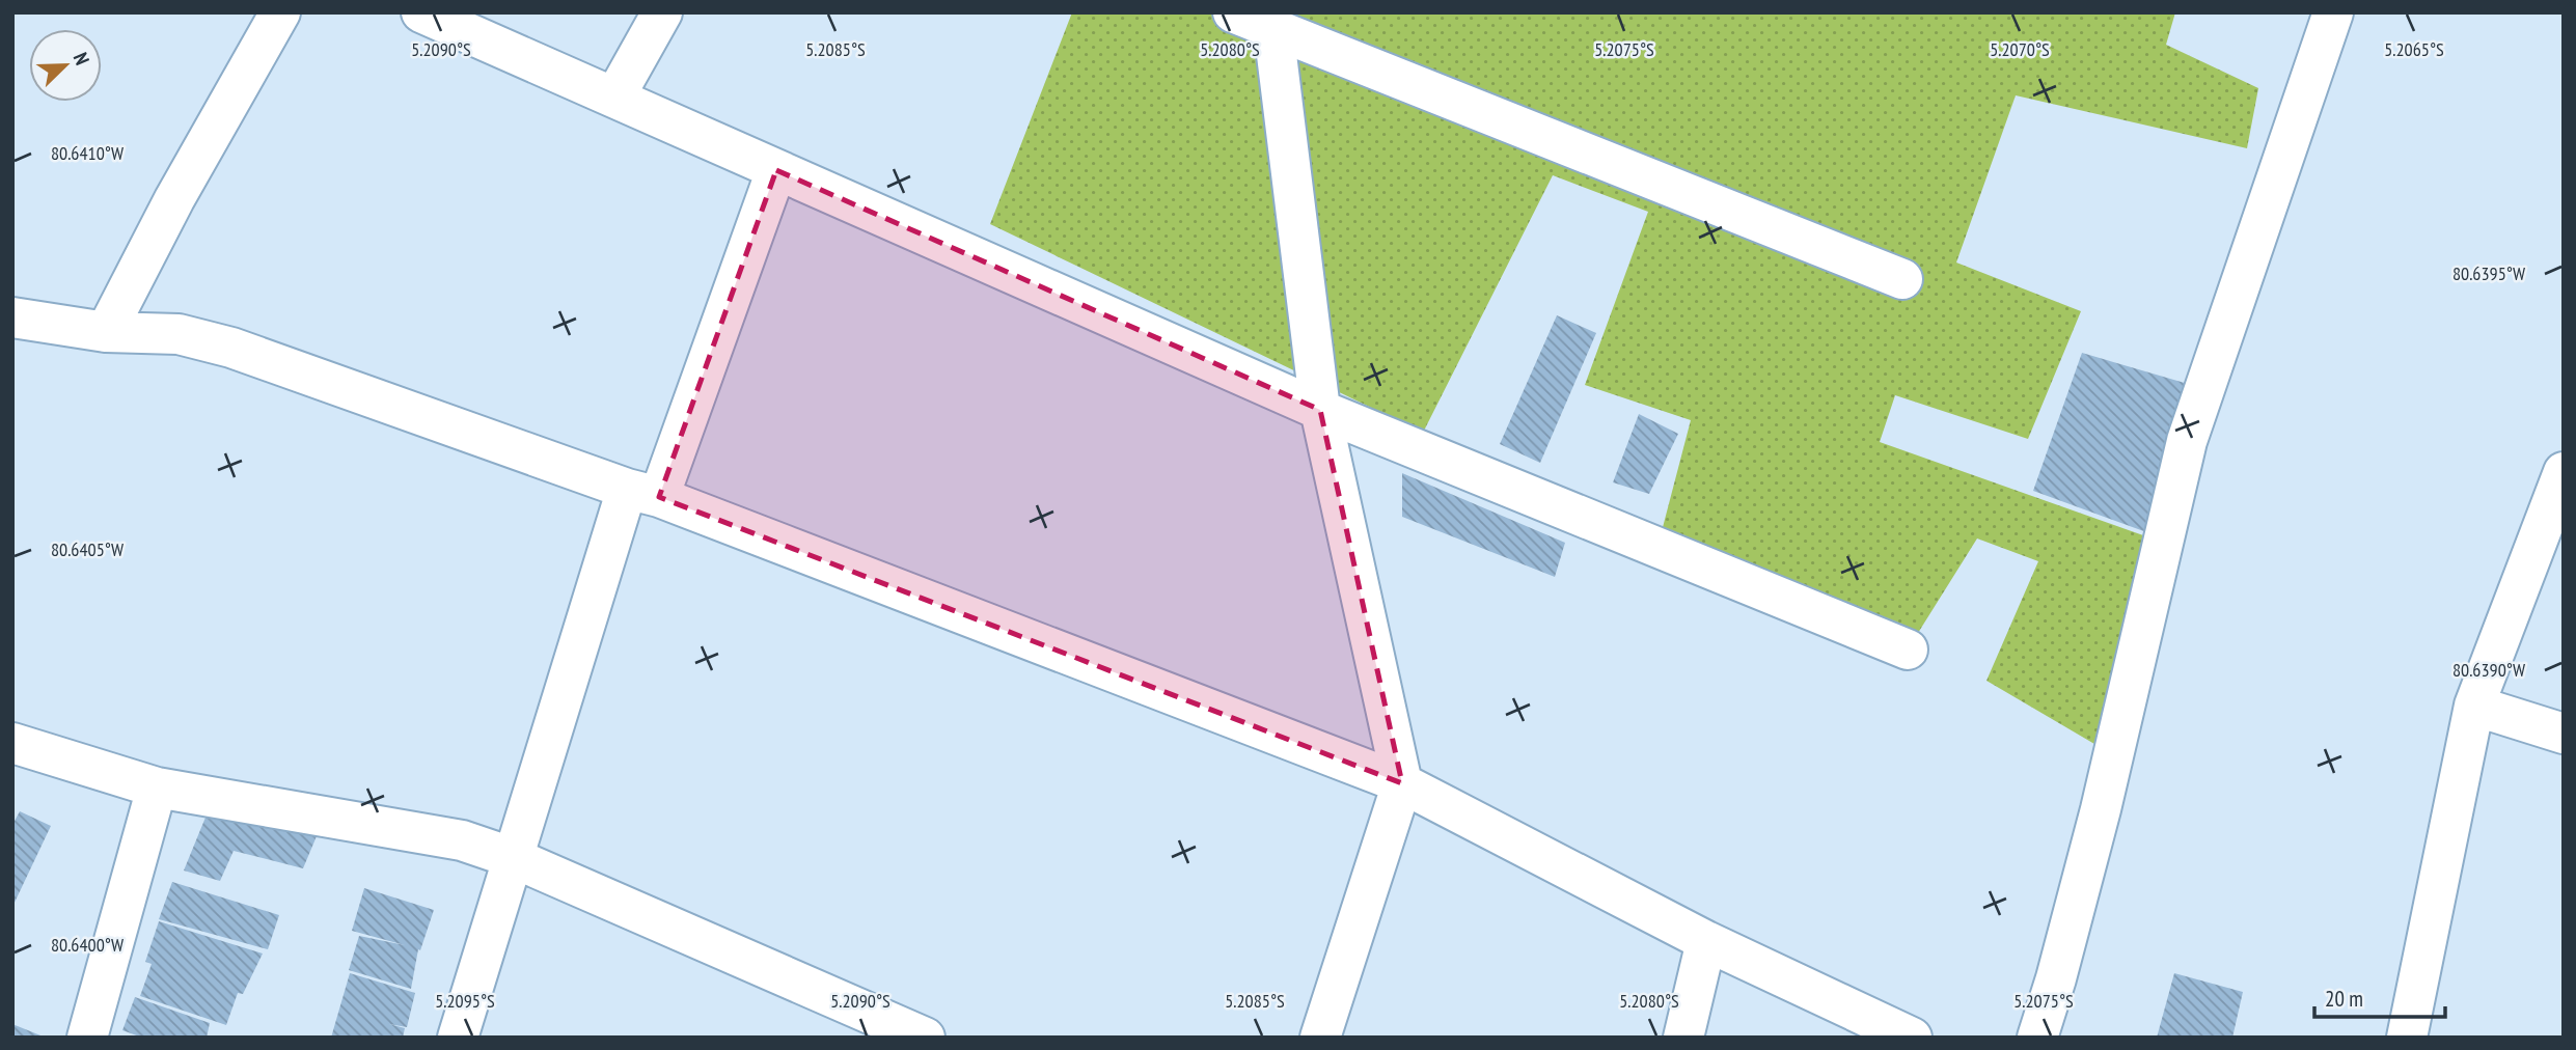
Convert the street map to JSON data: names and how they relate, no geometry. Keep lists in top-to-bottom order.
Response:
{
  "scale_bar": "20 m",
  "north": "top right",
  "coordinates": [
    "5.2090°S",
    "5.2085°S",
    "5.2080°S",
    "5.2075°S",
    "5.2070°S",
    "5.2065°S",
    "80.6410°W",
    "80.6395°W",
    "80.6405°W",
    "80.6390°W",
    "80.6400°W",
    "5.2095°S"
  ]
}
